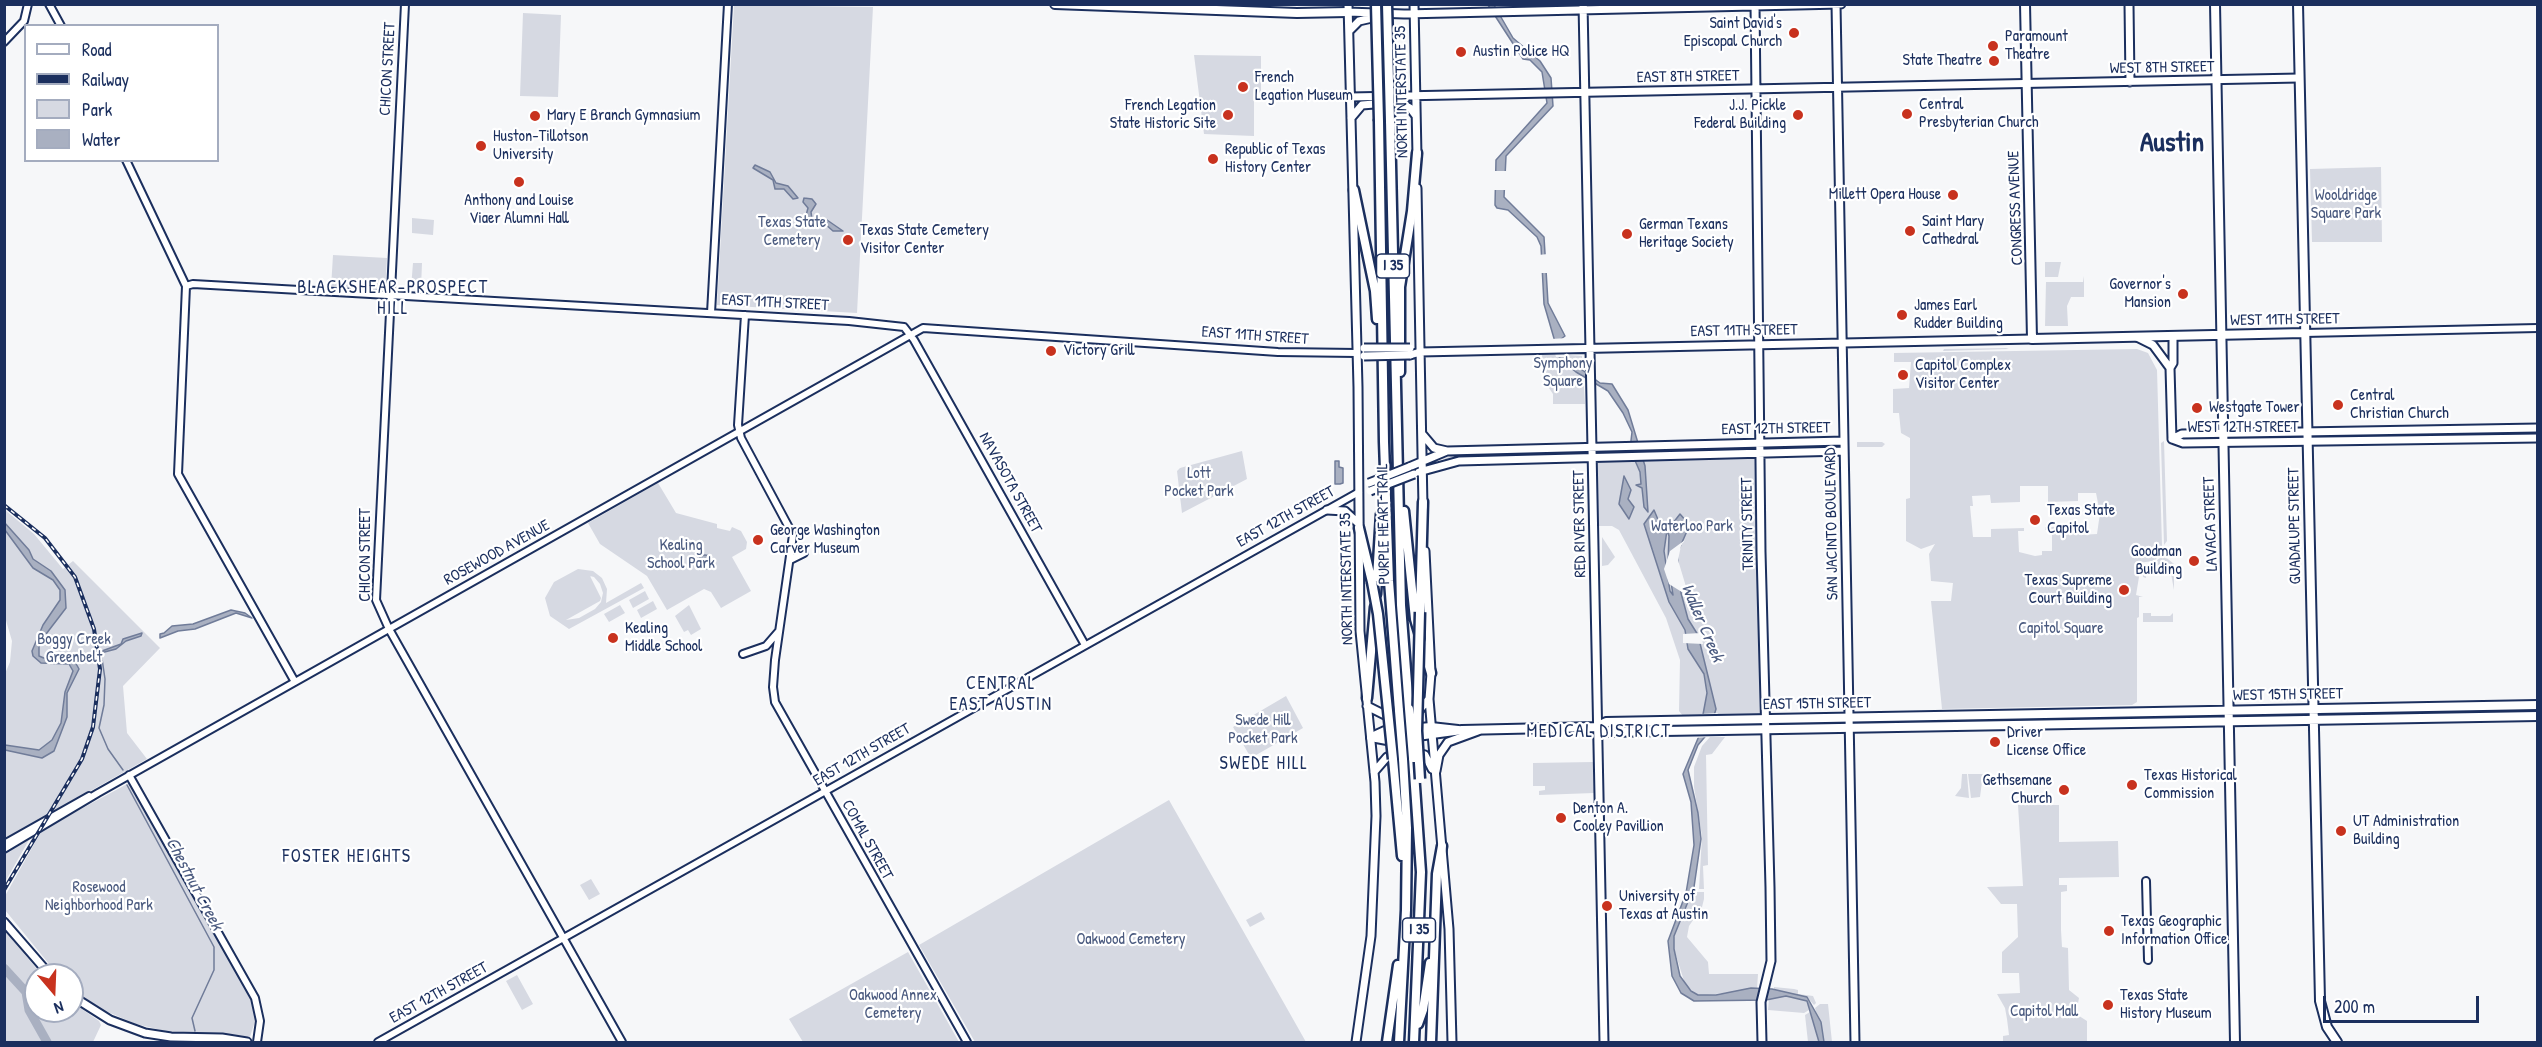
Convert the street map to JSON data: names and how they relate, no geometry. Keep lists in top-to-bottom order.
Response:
{
  "streets": {
    "highway": ["I 35", "PURPLE HEART TRAIL"],
    "main road": [
      "WEST 8TH STREET",
      "EAST 8TH STREET",
      "NORTH INTERSTATE 35",
      "CONGRESS AVENUE",
      "EAST 11TH STREET",
      "WEST 11TH STREET",
      "WEST 12TH STREET",
      "EAST 12TH STREET",
      "RED RIVER STREET",
      "TRINITY STREET",
      "SAN JACINTO BOULEVARD",
      "LAVACA STREET",
      "GUADALUPE STREET",
      "WEST 15TH STREET",
      "EAST 15TH STREET"
    ],
    "street": [
      "CHICON STREET",
      "NAVASOTA STREET",
      "ROSEWOOD AVENUE",
      "COMAL STREET"
    ]
  },
  "crossings": [
    ["WEST 8TH STREET", "EAST 8TH STREET"],
    ["WEST 8TH STREET", "CONGRESS AVENUE"],
    ["WEST 8TH STREET", "LAVACA STREET"],
    ["WEST 8TH STREET", "GUADALUPE STREET"],
    ["CHICON STREET", "EAST 11TH STREET"],
    ["CHICON STREET", "EAST 12TH STREET"],
    ["CHICON STREET", "ROSEWOOD AVENUE"],
    ["EAST 8TH STREET", "NORTH INTERSTATE 35"],
    ["EAST 8TH STREET", "CONGRESS AVENUE"],
    ["EAST 8TH STREET", "RED RIVER STREET"],
    ["EAST 8TH STREET", "TRINITY STREET"],
    ["EAST 8TH STREET", "SAN JACINTO BOULEVARD"],
    ["NORTH INTERSTATE 35", "EAST 11TH STREET"],
    ["NORTH INTERSTATE 35", "EAST 12TH STREET"],
    ["NORTH INTERSTATE 35", "EAST 15TH STREET"],
    ["CONGRESS AVENUE", "EAST 11TH STREET"],
    ["CONGRESS AVENUE", "WEST 11TH STREET"],
    ["EAST 11TH STREET", "WEST 11TH STREET"],
    ["EAST 11TH STREET", "NAVASOTA STREET"],
    ["EAST 11TH STREET", "RED RIVER STREET"],
    ["EAST 11TH STREET", "TRINITY STREET"],
    ["EAST 11TH STREET", "SAN JACINTO BOULEVARD"],
    ["EAST 11TH STREET", "ROSEWOOD AVENUE"],
    ["WEST 11TH STREET", "LAVACA STREET"],
    ["WEST 11TH STREET", "GUADALUPE STREET"],
    ["WEST 12TH STREET", "LAVACA STREET"],
    ["WEST 12TH STREET", "GUADALUPE STREET"],
    ["EAST 12TH STREET", "NAVASOTA STREET"],
    ["EAST 12TH STREET", "RED RIVER STREET"],
    ["EAST 12TH STREET", "TRINITY STREET"],
    ["EAST 12TH STREET", "SAN JACINTO BOULEVARD"],
    ["EAST 12TH STREET", "COMAL STREET"],
    ["NAVASOTA STREET", "ROSEWOOD AVENUE"],
    ["RED RIVER STREET", "EAST 15TH STREET"],
    ["TRINITY STREET", "EAST 15TH STREET"],
    ["SAN JACINTO BOULEVARD", "EAST 15TH STREET"],
    ["LAVACA STREET", "WEST 15TH STREET"],
    ["GUADALUPE STREET", "WEST 15TH STREET"],
    ["ROSEWOOD AVENUE", "COMAL STREET"],
    ["WEST 15TH STREET", "EAST 15TH STREET"]
  ],
  "districts": [
    "Austin",
    "BLACKSHEAR-PROSPECT HILL",
    "CENTRAL EAST AUSTIN",
    "MEDICAL DISTRICT",
    "SWEDE HILL",
    "FOSTER HEIGHTS"
  ],
  "water": ["Waller Creek", "Chestnut Creek"],
  "parks": [
    "Wooldridge Square Park",
    "Texas State Cemetery",
    "Symphony Square",
    "Lott Pocket Park",
    "Waterloo Park",
    "Kealing School Park",
    "Capitol Square",
    "Boggy Creek Greenbelt",
    "Swede Hill Pocket Park",
    "Rosewood Neighborhood Park",
    "Oakwood Cemetery",
    "Oakwood Annex Cemetery",
    "Capitol Mall"
  ],
  "places": [
    "Saint David's Episcopal Church",
    "Paramount Theatre",
    "Austin Police HQ",
    "State Theatre",
    "French Legation Museum",
    "Central Presbyterian Church",
    "French Legation State Historic Site",
    "J.J. Pickle Federal Building",
    "Mary E Branch Gymnasium",
    "Huston-Tillotson University",
    "Republic of Texas History Center",
    "Anthony and Louise Viaer Alumni Hall",
    "Millett Opera House",
    "Saint Mary Cathedral",
    "German Texans Heritage Society",
    "Texas State Cemetery Visitor Center",
    "Governor's Mansion",
    "James Earl Rudder Building",
    "Victory Grill",
    "Capitol Complex Visitor Center",
    "Central Christian Church",
    "Westgate Tower",
    "Texas State Capitol",
    "George Washington Carver Museum",
    "Goodman Building",
    "Texas Supreme Court Building",
    "Kealing Middle School",
    "Driver License Office",
    "Texas Historical Commission",
    "Gethsemane Church",
    "Denton A. Cooley Pavillion",
    "UT Administration Building",
    "University of Texas at Austin",
    "Texas Geographic Information Office",
    "Texas State History Museum"
  ],
  "legend": [
    "Road",
    "Railway",
    "Park",
    "Water"
  ],
  "scale_bar": "200 m",
  "north": "bottom"
}
